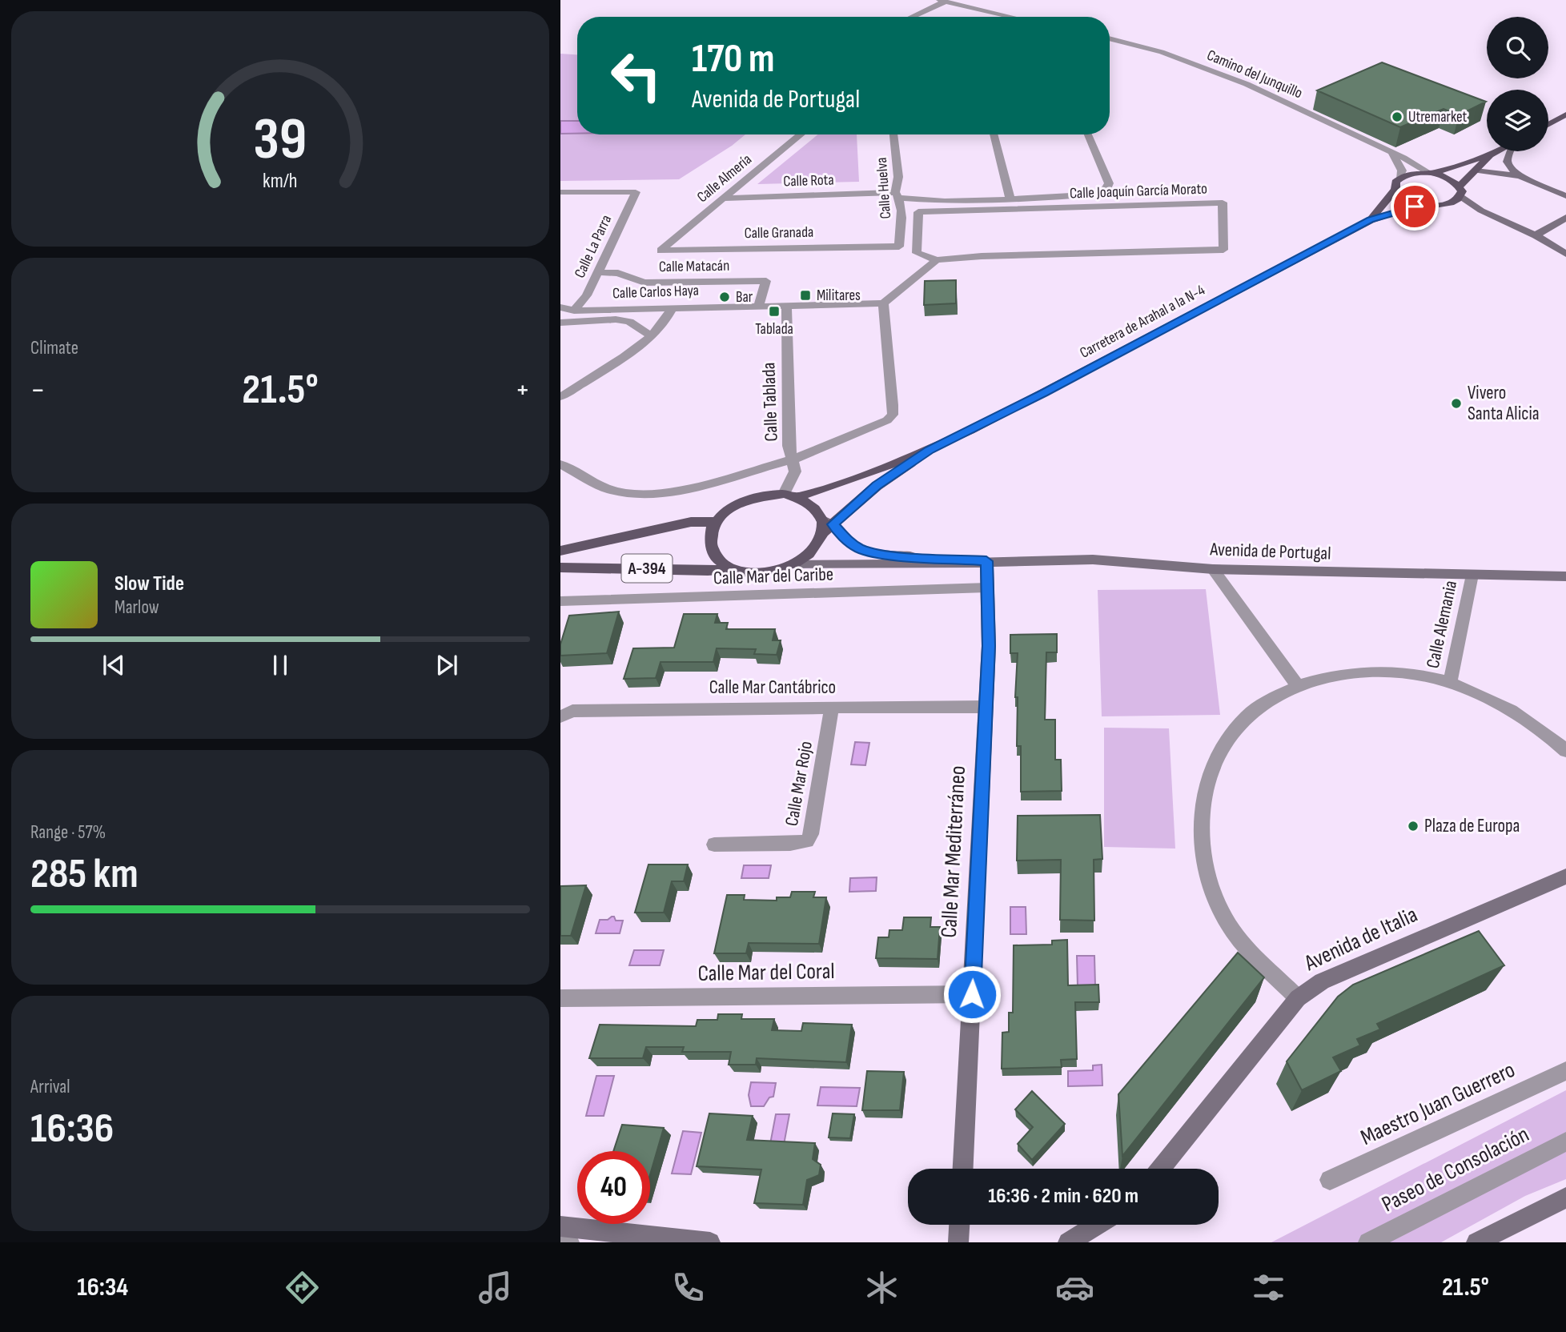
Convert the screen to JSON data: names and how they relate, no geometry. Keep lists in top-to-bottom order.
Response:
{
  "streets": {
    "main road": ["Carretera de Arahal a la N-4", "A-394"],
    "street": [
      "Camino del Junquillo",
      "Calle Almería",
      "Calle Rota",
      "Calle Huelva",
      "Calle Joaquín García Morato",
      "Calle Granada",
      "Calle La Parra",
      "Calle Matacán",
      "Calle Carlos Haya",
      "Calle Tablada",
      "Avenida de Portugal",
      "Calle Mar del Caribe",
      "Calle Alemania",
      "Calle Mar Cantábrico",
      "Calle Mar Rojo",
      "Calle Mar Mediterráneo",
      "Avenida de Italia",
      "Calle Mar del Coral",
      "Maestro Juan Guerrero",
      "Paseo de Consolación"
    ]
  },
  "crossings": [
    ["Calle Almería", "Calle Rota"],
    ["Calle Almería", "Calle Granada"],
    ["Calle Rota", "Calle Huelva"],
    ["Calle Huelva", "Calle Granada"],
    ["Calle La Parra", "Calle Matacán"],
    ["Calle La Parra", "Calle Carlos Haya"],
    ["Calle Matacán", "Calle Carlos Haya"],
    ["Calle Carlos Haya", "Calle Tablada"],
    ["Carretera de Arahal a la N-4", "Calle Tablada"],
    ["Carretera de Arahal a la N-4", "Avenida de Portugal"],
    ["Carretera de Arahal a la N-4", "A-394"],
    ["Calle Tablada", "Avenida de Portugal"],
    ["Calle Tablada", "A-394"],
    ["Avenida de Portugal", "A-394"],
    ["Avenida de Portugal", "Calle Alemania"],
    ["Avenida de Portugal", "Calle Mar Mediterráneo"],
    ["Calle Mar del Caribe", "Calle Mar Mediterráneo"],
    ["Calle Mar Cantábrico", "Calle Mar Rojo"],
    ["Calle Mar Cantábrico", "Calle Mar Mediterráneo"],
    ["Calle Mar Mediterráneo", "Calle Mar del Coral"]
  ],
  "places": {
    "other": [
      "Utremarket",
      "Bar",
      "Vivero Santa Alicia",
      "Plaza de Europa"
    ],
    "transit": ["Militares", "Tablada"]
  },
  "page": {
    "turn": ["170 m", "Avenida de Portugal"],
    "tile": [
      "Climate",
      ["Range · 57%", "285 km"],
      ["Arrival", "16:36"]
    ],
    "heat": ["−", "21.5°", "+"],
    "song": ["Slow Tide", "Marlow"],
    "limit": "40",
    "trip": "16:36 · 2 min · 620 m",
    "tabs": ["16:34", "21.5°"],
    "gauge": ["39", "km/h"]
  }
}
